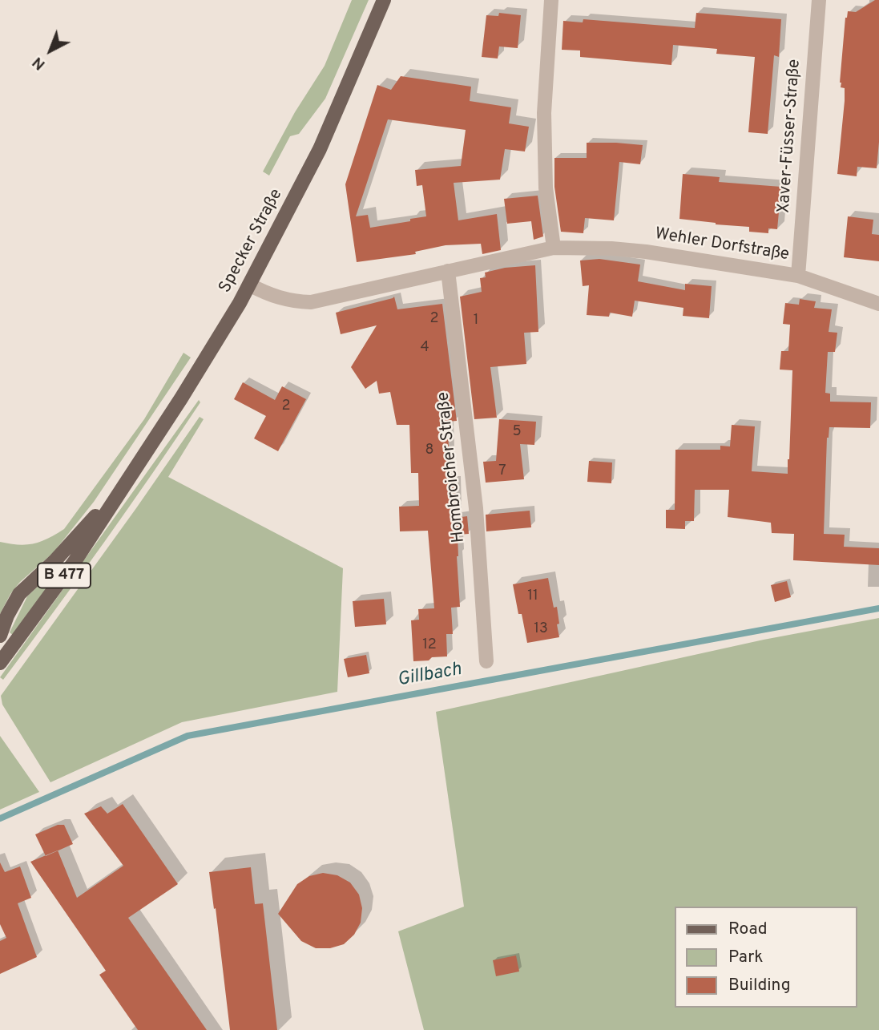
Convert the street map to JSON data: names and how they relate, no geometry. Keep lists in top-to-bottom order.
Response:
{
  "streets": {
    "main road": ["Specker Straße", "B 477"],
    "street": ["Xaver-Füsser-Straße", "Wehler Dorfstraße", "Hombroicher Straße"]
  },
  "crossings": [
    ["Xaver-Füsser-Straße", "Wehler Dorfstraße"],
    ["Specker Straße", "Wehler Dorfstraße"],
    ["Wehler Dorfstraße", "Hombroicher Straße"]
  ],
  "water": ["Gillbach"],
  "house_numbers": [
    "2",
    "1",
    "4",
    "2",
    "5",
    "8",
    "7",
    "11",
    "13",
    "12"
  ],
  "legend": ["Road", "Park", "Building"],
  "north": "bottom left"
}
